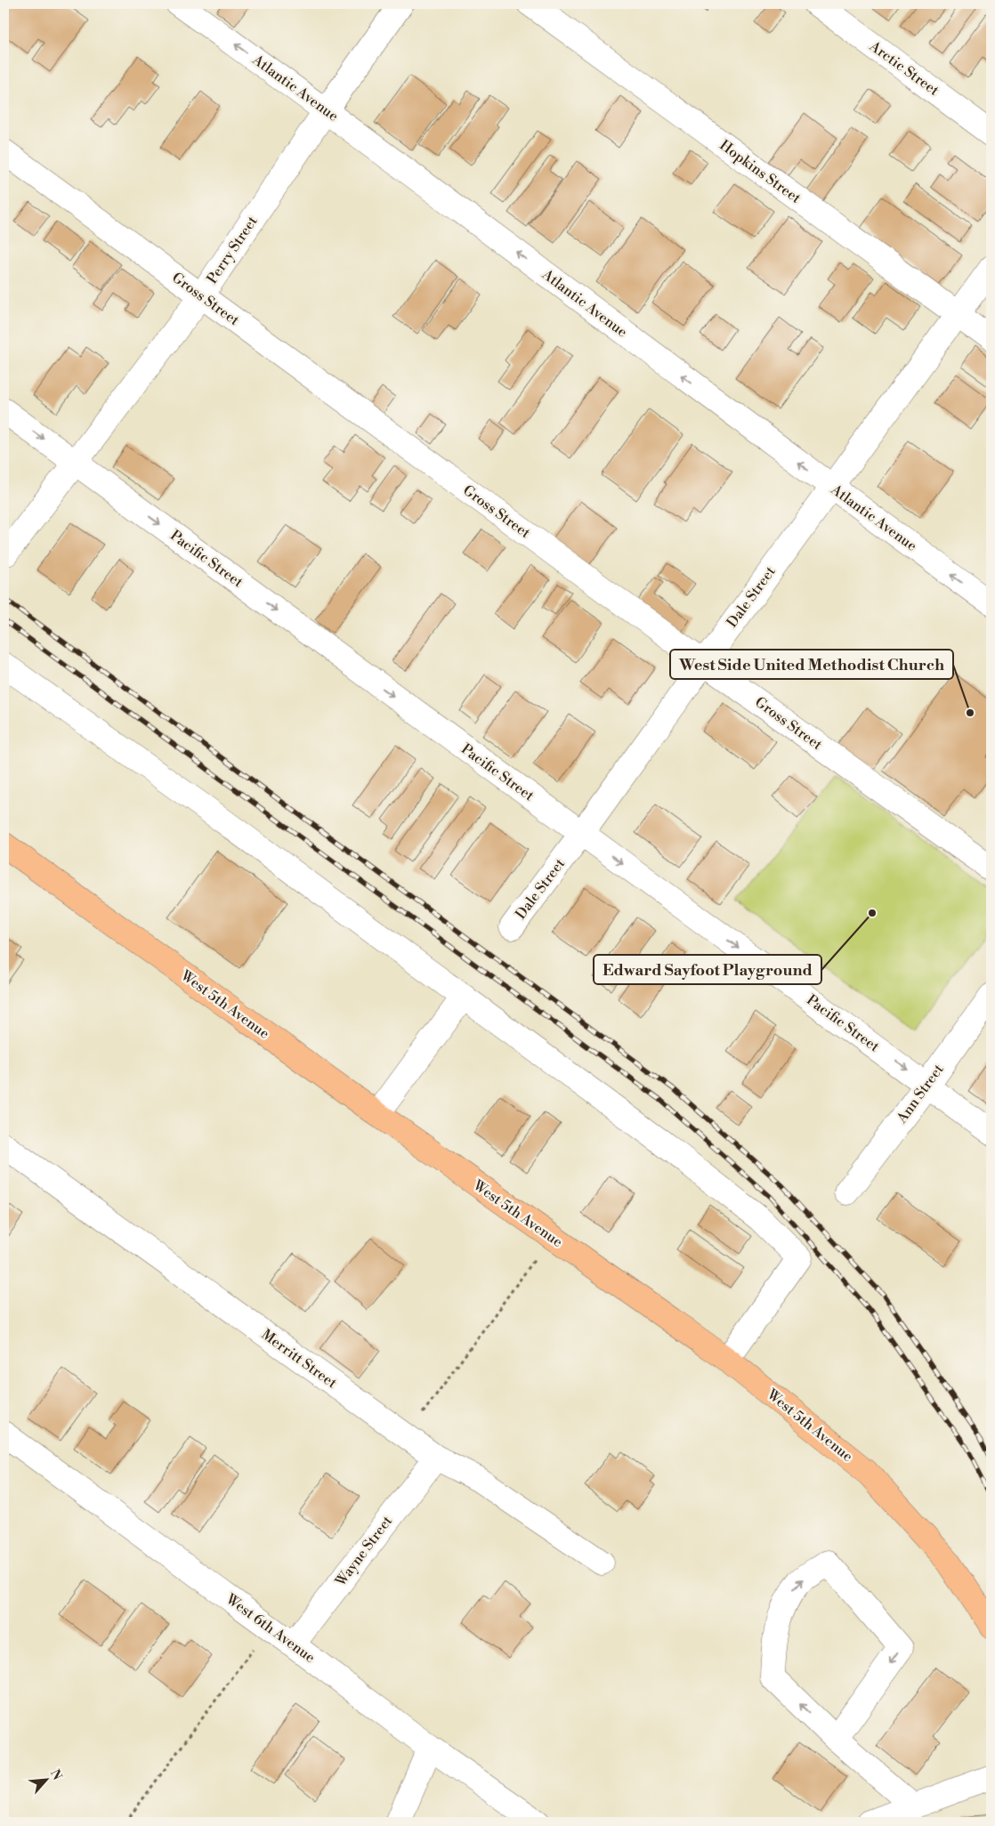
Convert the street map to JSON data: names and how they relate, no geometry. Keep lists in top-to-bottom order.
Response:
{
  "streets": {
    "main road": ["West 5th Avenue"],
    "street": [
      "Arctic Street",
      "Atlantic Avenue",
      "Hopkins Street",
      "Perry Street",
      "Gross Street",
      "Pacific Street",
      "Dale Street",
      "Ann Street",
      "Merritt Street",
      "Wayne Street",
      "West 6th Avenue"
    ]
  },
  "crossings": [
    ["Atlantic Avenue", "Perry Street"],
    ["Atlantic Avenue", "Dale Street"],
    ["Hopkins Street", "Dale Street"],
    ["Perry Street", "Gross Street"],
    ["Perry Street", "Pacific Street"],
    ["Gross Street", "Dale Street"],
    ["Pacific Street", "Dale Street"],
    ["Pacific Street", "Ann Street"],
    ["Merritt Street", "Wayne Street"],
    ["Wayne Street", "West 6th Avenue"]
  ],
  "one_way": ["Atlantic Avenue"],
  "places": ["West Side United Methodist Church", "Edward Sayfoot Playground"],
  "north": "top right"
}
